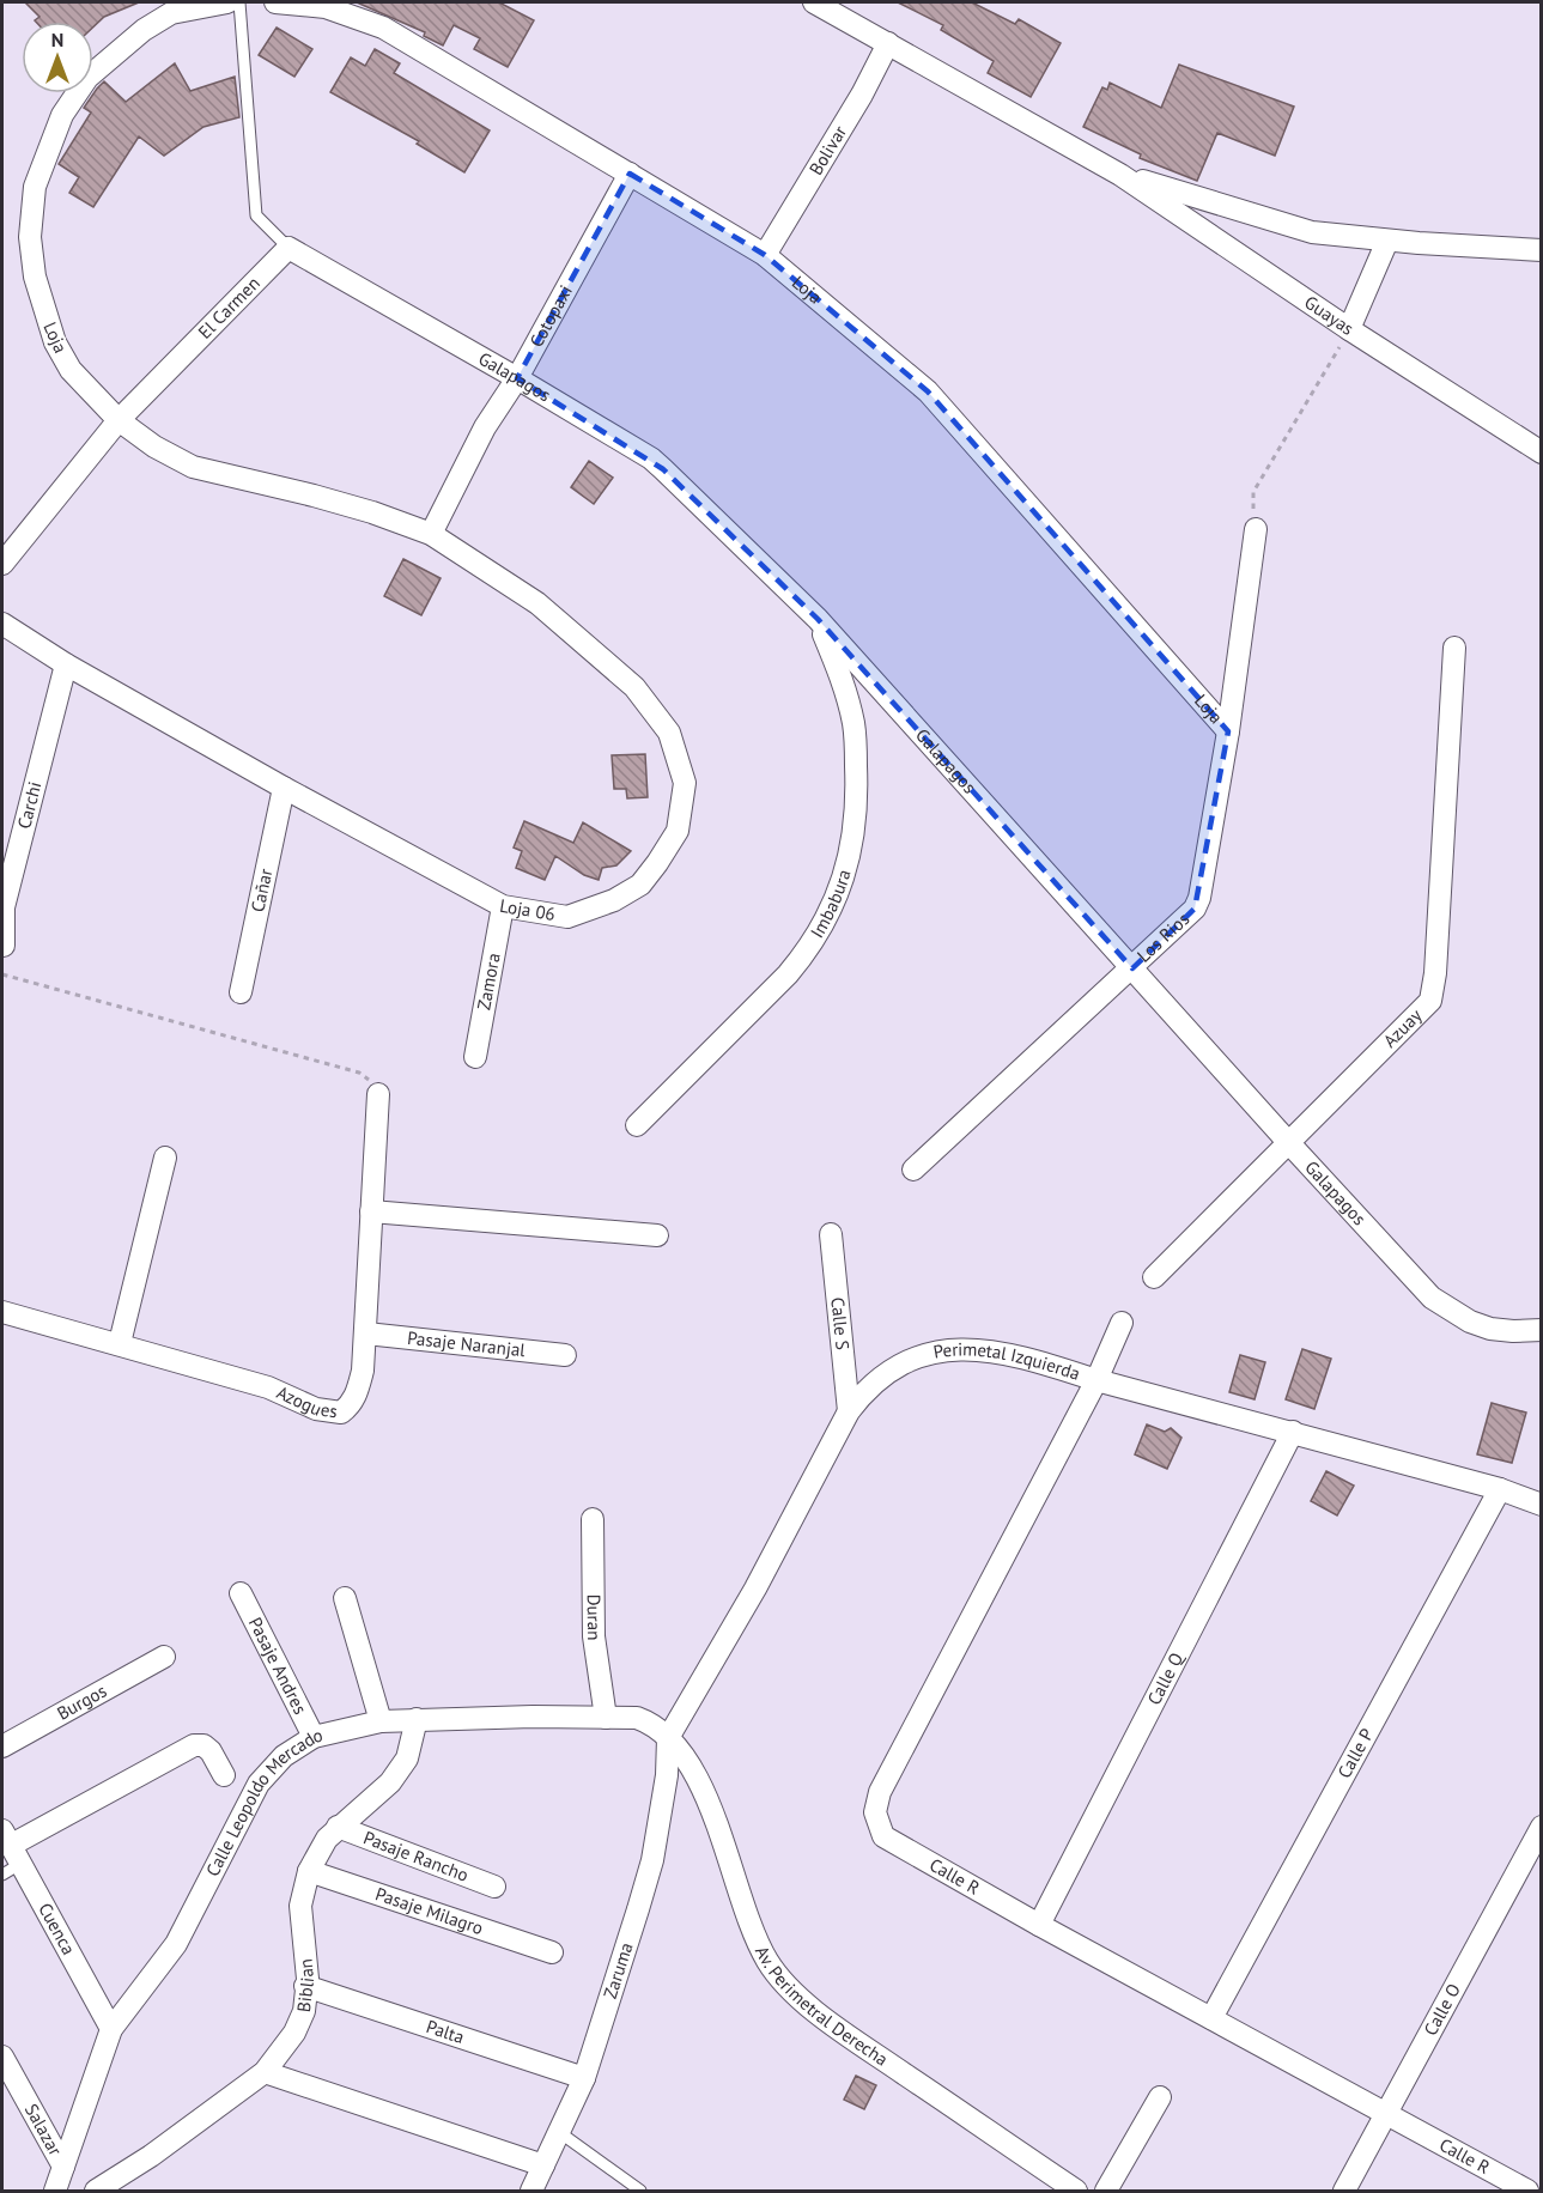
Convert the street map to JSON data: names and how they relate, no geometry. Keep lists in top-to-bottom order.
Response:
{
  "streets": {
    "street": [
      "Bolivar",
      "Loja",
      "El Carmen",
      "Cotopaxi",
      "Guayas",
      "Galapagos",
      "Carchi",
      "Cañar",
      "Imbabura",
      "Loja 06",
      "Los Rios",
      "Zamora",
      "Azuay",
      "Calle S",
      "Pasaje Naranjal",
      "Perimetal Izquierda",
      "Azogues",
      "Duran",
      "Pasaje Andres",
      "Calle Q",
      "Burgos",
      "Calle P",
      "Calle Leopoldo Mercado",
      "Pasaje Rancho",
      "Calle R",
      "Pasaje Milagro",
      "Cuenca",
      "Zaruma",
      "Biblian",
      "Av. Perimetral Derecha",
      "Calle O",
      "Palta",
      "Salazar"
    ]
  },
  "crossings": [
    ["Bolivar", "Loja"],
    ["Bolivar", "Guayas"],
    ["Loja", "El Carmen"],
    ["Loja", "Cotopaxi"],
    ["Loja", "Loja 06"],
    ["Loja", "Los Rios"],
    ["El Carmen", "Galapagos"],
    ["Cotopaxi", "Galapagos"],
    ["Cotopaxi", "Loja 06"],
    ["Galapagos", "Imbabura"],
    ["Galapagos", "Los Rios"],
    ["Galapagos", "Azuay"],
    ["Carchi", "Loja 06"],
    ["Cañar", "Loja 06"],
    ["Loja 06", "Zamora"],
    ["Calle S", "Perimetal Izquierda"],
    ["Pasaje Naranjal", "Azogues"],
    ["Perimetal Izquierda", "Calle Q"],
    ["Perimetal Izquierda", "Calle P"],
    ["Perimetal Izquierda", "Calle Leopoldo Mercado"],
    ["Perimetal Izquierda", "Calle R"],
    ["Perimetal Izquierda", "Zaruma"],
    ["Perimetal Izquierda", "Av. Perimetral Derecha"],
    ["Duran", "Calle Leopoldo Mercado"],
    ["Pasaje Andres", "Calle Leopoldo Mercado"],
    ["Calle Q", "Calle R"],
    ["Calle P", "Calle R"],
    ["Calle Leopoldo Mercado", "Cuenca"],
    ["Calle Leopoldo Mercado", "Zaruma"],
    ["Calle Leopoldo Mercado", "Biblian"],
    ["Calle Leopoldo Mercado", "Av. Perimetral Derecha"],
    ["Calle Leopoldo Mercado", "Salazar"],
    ["Pasaje Rancho", "Biblian"],
    ["Calle R", "Calle O"],
    ["Pasaje Milagro", "Biblian"],
    ["Zaruma", "Av. Perimetral Derecha"],
    ["Zaruma", "Palta"],
    ["Biblian", "Palta"]
  ],
  "north": "top"
}
